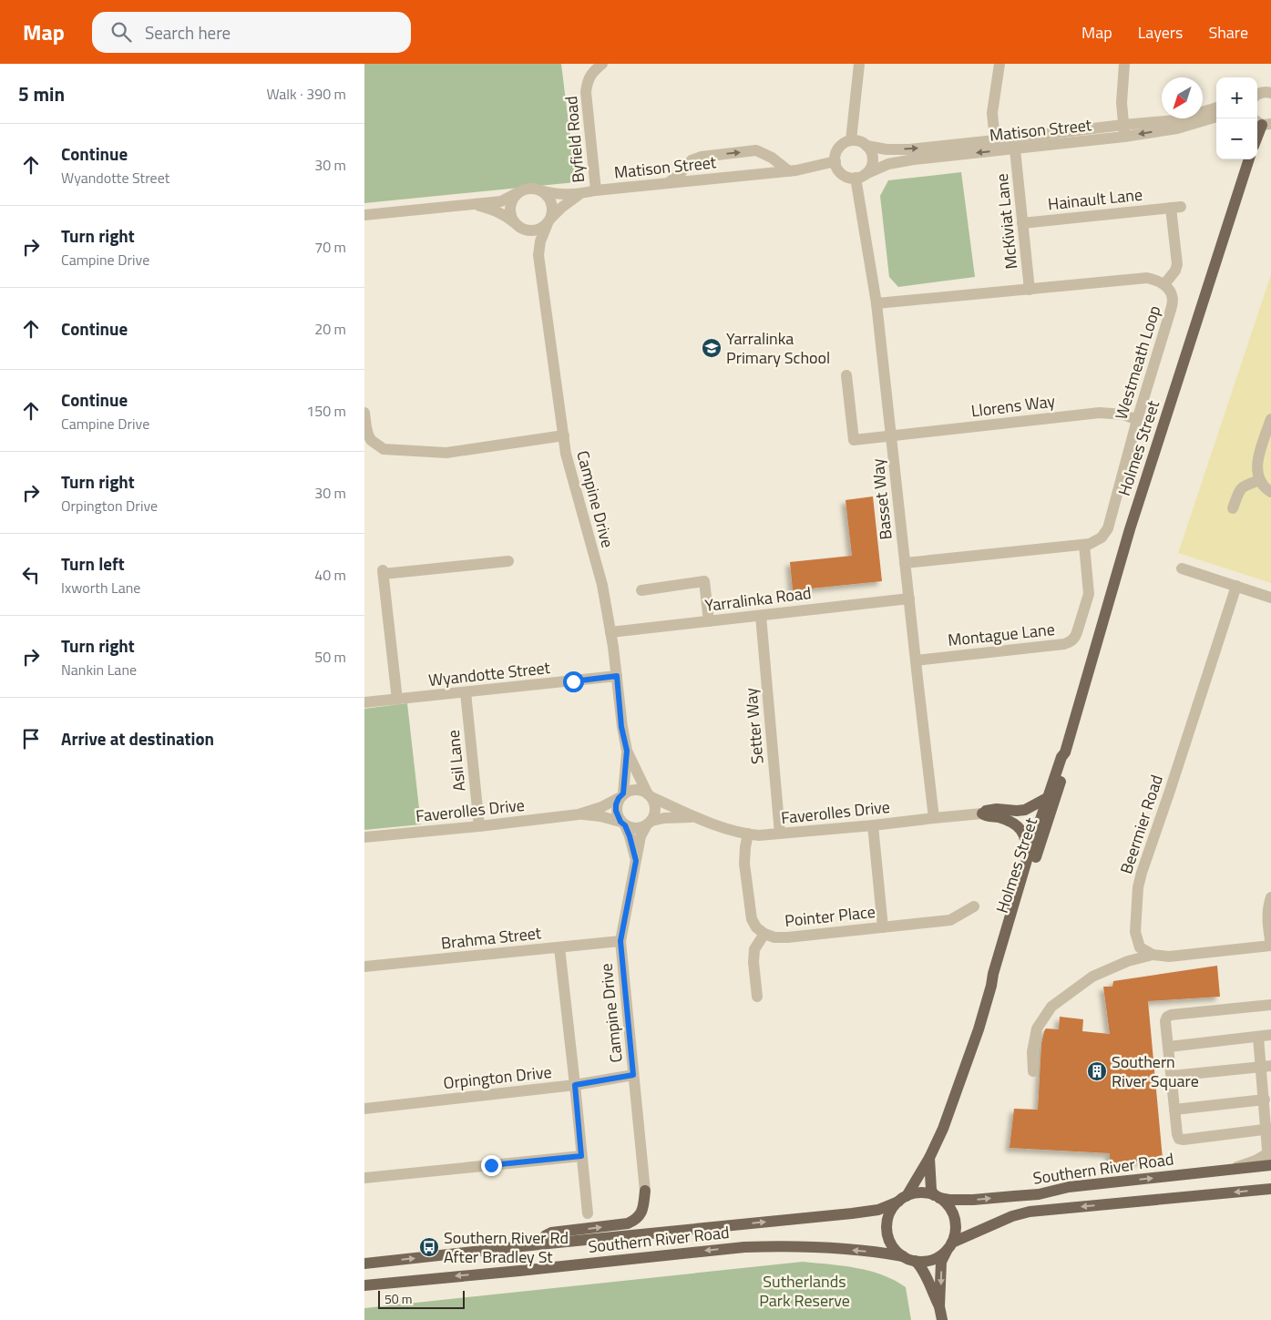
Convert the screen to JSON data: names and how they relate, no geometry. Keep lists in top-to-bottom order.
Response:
{
  "streets": {
    "main road": ["Holmes Street", "Southern River Road"],
    "street": [
      "Matison Street",
      "Byfield Road",
      "Hainault Lane",
      "McKiviat Lane",
      "Westmeath Loop",
      "Llorens Way",
      "Campine Drive",
      "Basset Way",
      "Yarralinka Road",
      "Montague Lane",
      "Wyandotte Street",
      "Setter Way",
      "Asil Lane",
      "Faverolles Drive",
      "Beermier Road",
      "Pointer Place",
      "Brahma Street",
      "Orpington Drive"
    ]
  },
  "crossings": [
    ["Matison Street", "Byfield Road"],
    ["Matison Street", "McKiviat Lane"],
    ["Matison Street", "Campine Drive"],
    ["Matison Street", "Basset Way"],
    ["Hainault Lane", "McKiviat Lane"],
    ["Hainault Lane", "Westmeath Loop"],
    ["McKiviat Lane", "Westmeath Loop"],
    ["Westmeath Loop", "Llorens Way"],
    ["Westmeath Loop", "Basset Way"],
    ["Westmeath Loop", "Montague Lane"],
    ["Llorens Way", "Basset Way"],
    ["Holmes Street", "Southern River Road"],
    ["Campine Drive", "Yarralinka Road"],
    ["Campine Drive", "Wyandotte Street"],
    ["Campine Drive", "Faverolles Drive"],
    ["Campine Drive", "Brahma Street"],
    ["Campine Drive", "Orpington Drive"],
    ["Basset Way", "Yarralinka Road"],
    ["Basset Way", "Montague Lane"],
    ["Basset Way", "Faverolles Drive"],
    ["Yarralinka Road", "Setter Way"],
    ["Wyandotte Street", "Asil Lane"],
    ["Setter Way", "Faverolles Drive"],
    ["Asil Lane", "Faverolles Drive"],
    ["Faverolles Drive", "Pointer Place"]
  ],
  "parks": ["Sutherlands Park Reserve"],
  "places": {
    "school or university": ["Yarralinka Primary School"],
    "building": ["Southern River Square"],
    "bus stop": ["Southern River Rd After Bradley St"]
  },
  "scale_bar": "50 m",
  "north": "bottom left",
  "page": {
    "header": "Map",
    "search": "Search here",
    "nav": ["Map", "Layers", "Share"],
    "heading": ["5 min", "Walk · 390 m"],
    "map_buttons": ["+", "−"],
    "list": [
      ["Continue", "Wyandotte Street", "30 m"],
      ["Turn right", "Campine Drive", "70 m"],
      ["Continue", "20 m"],
      ["Continue", "Campine Drive", "150 m"],
      ["Turn right", "Orpington Drive", "30 m"],
      ["Turn left", "Ixworth Lane", "40 m"],
      ["Turn right", "Nankin Lane", "50 m"],
      "Arrive at destination"
    ],
    "scale": "50 m"
  }
}
